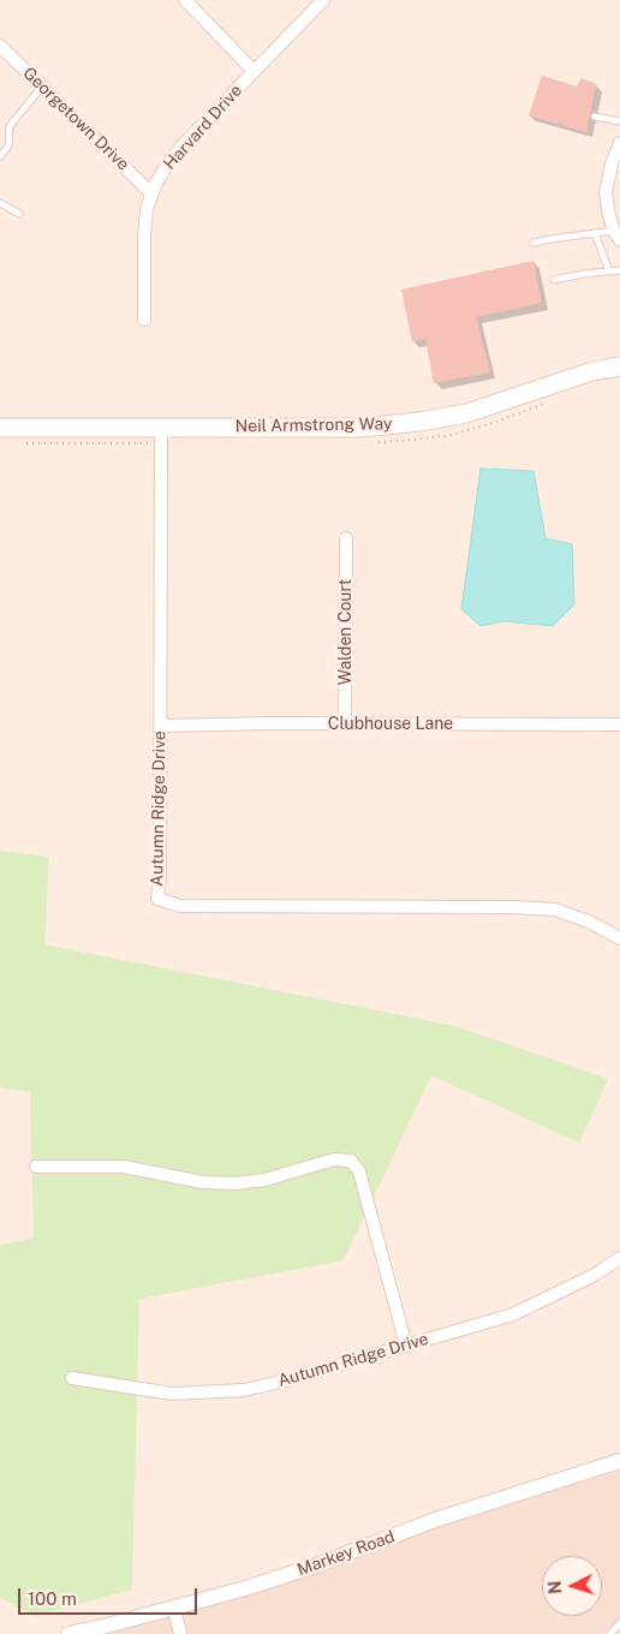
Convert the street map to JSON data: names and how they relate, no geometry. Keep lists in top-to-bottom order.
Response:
{
  "streets": {
    "main road": ["Neil Armstrong Way"],
    "street": [
      "Georgetown Drive",
      "Harvard Drive",
      "Walden Court",
      "Clubhouse Lane",
      "Autumn Ridge Drive",
      "Markey Road"
    ]
  },
  "crossings": [
    ["Georgetown Drive", "Harvard Drive"],
    ["Neil Armstrong Way", "Autumn Ridge Drive"],
    ["Walden Court", "Clubhouse Lane"],
    ["Clubhouse Lane", "Autumn Ridge Drive"]
  ],
  "scale_bar": "100 m",
  "north": "left"
}
